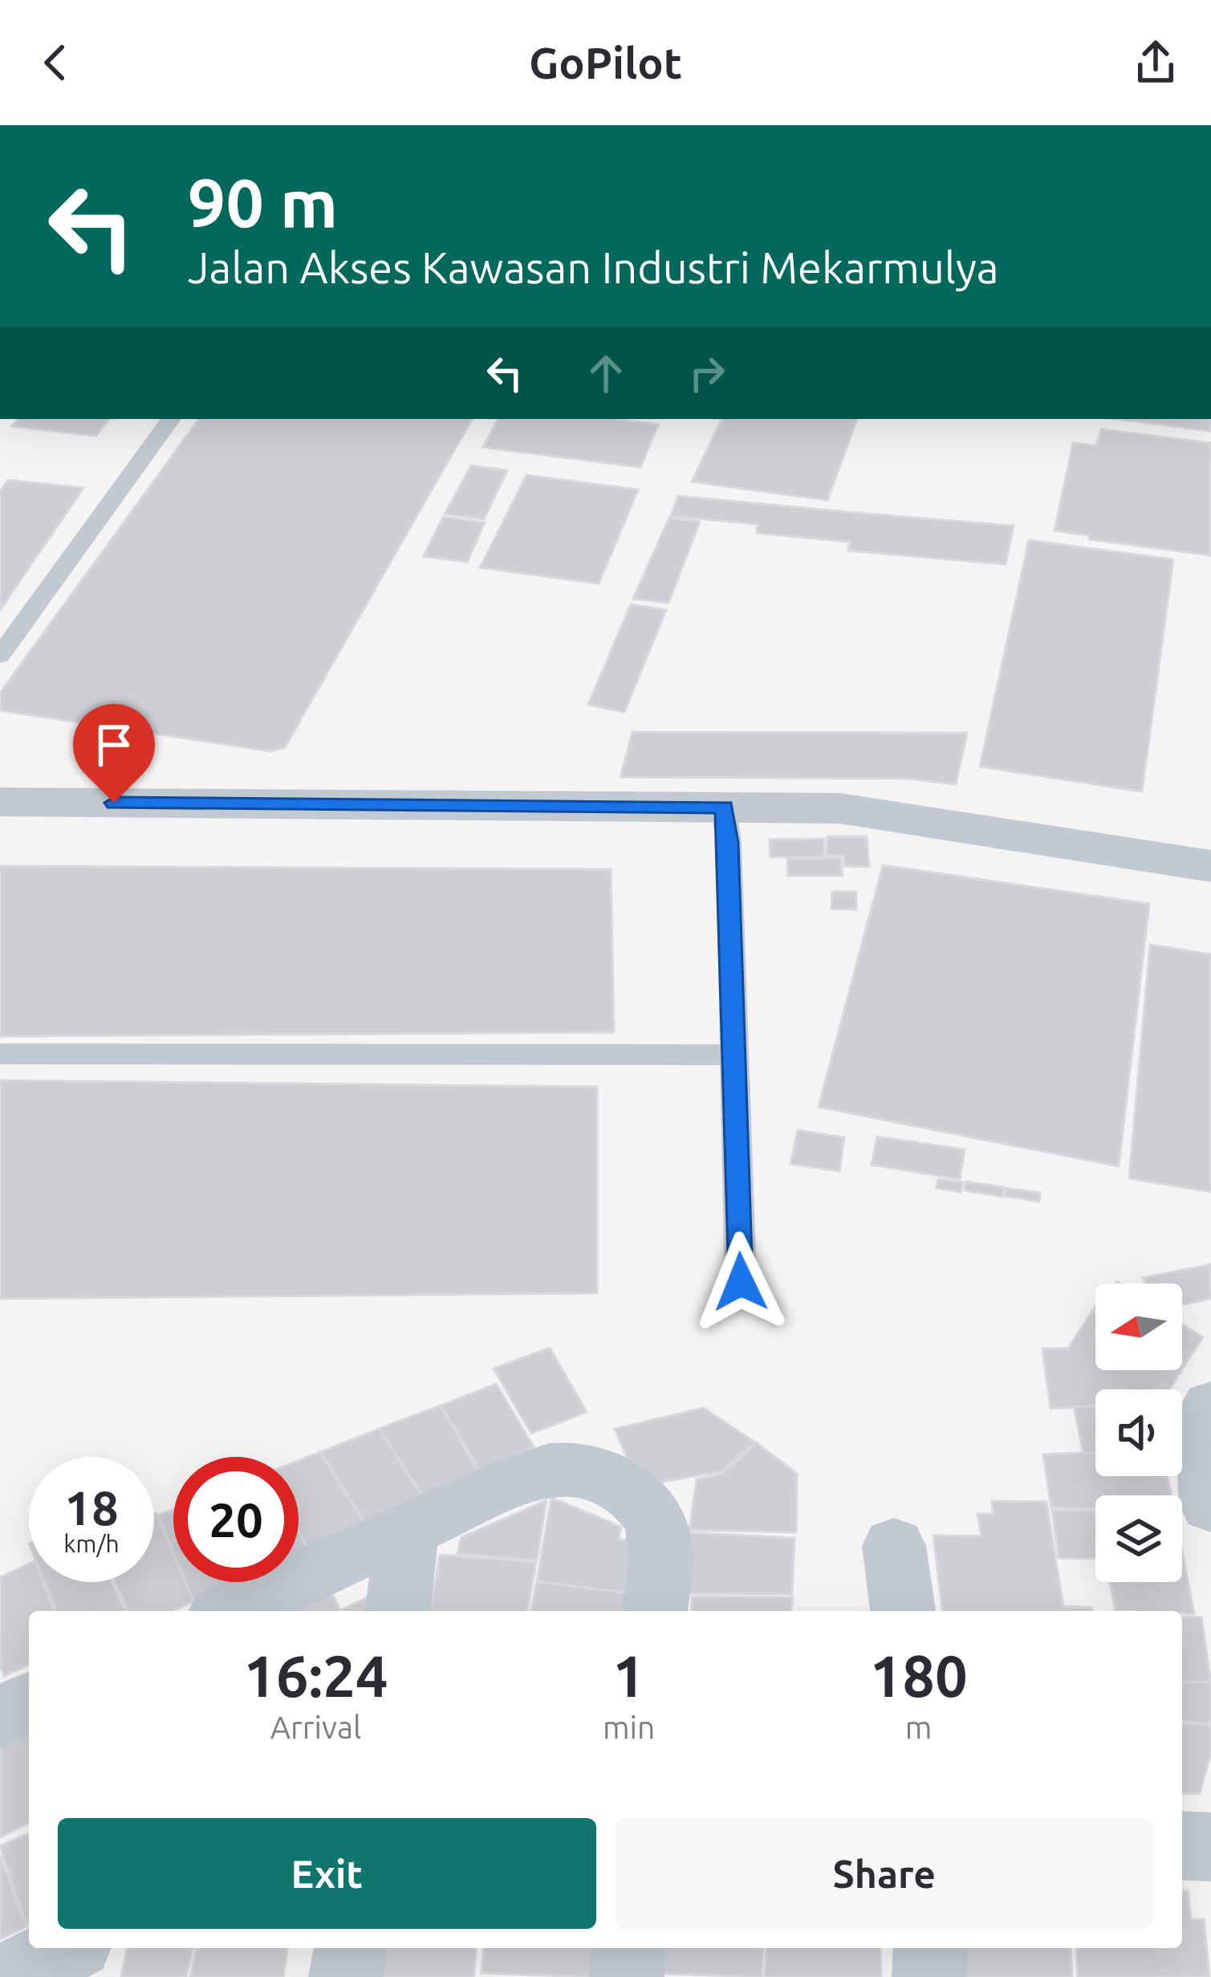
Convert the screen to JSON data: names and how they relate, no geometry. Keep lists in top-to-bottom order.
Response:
{
  "north": "left",
  "page": {
    "header": "GoPilot",
    "turn": ["90 m", "Jalan Akses Kawasan Industri Mekarmulya"],
    "speed": "18 km/h",
    "limit": "20",
    "eta": [
      "16:24",
      "Arrival",
      "1",
      "min",
      "180",
      "m"
    ],
    "buttons": ["Exit", "Share"]
  }
}
